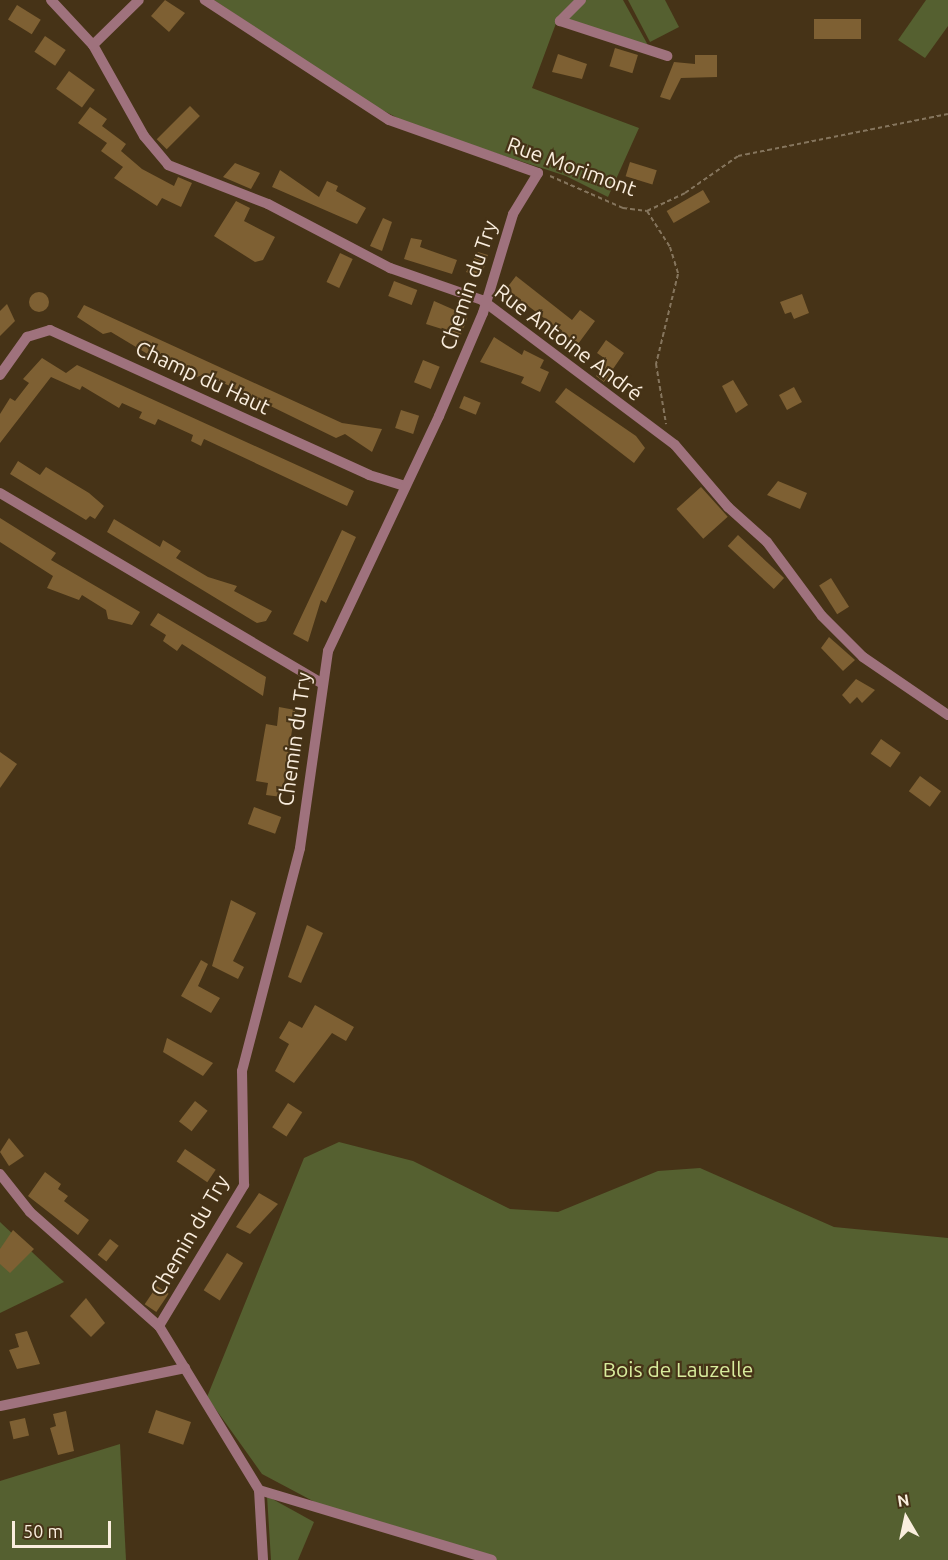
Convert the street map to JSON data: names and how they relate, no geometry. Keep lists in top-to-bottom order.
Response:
{
  "streets": {
    "street": [
      "Rue Morimont",
      "Chemin du Try",
      "Rue Antoine André",
      "Champ du Haut"
    ]
  },
  "crossings": [
    ["Rue Morimont", "Chemin du Try"],
    ["Chemin du Try", "Rue Antoine André"],
    ["Chemin du Try", "Champ du Haut"]
  ],
  "parks": ["Bois de Lauzelle"],
  "scale_bar": "50 m",
  "north": "top"
}
